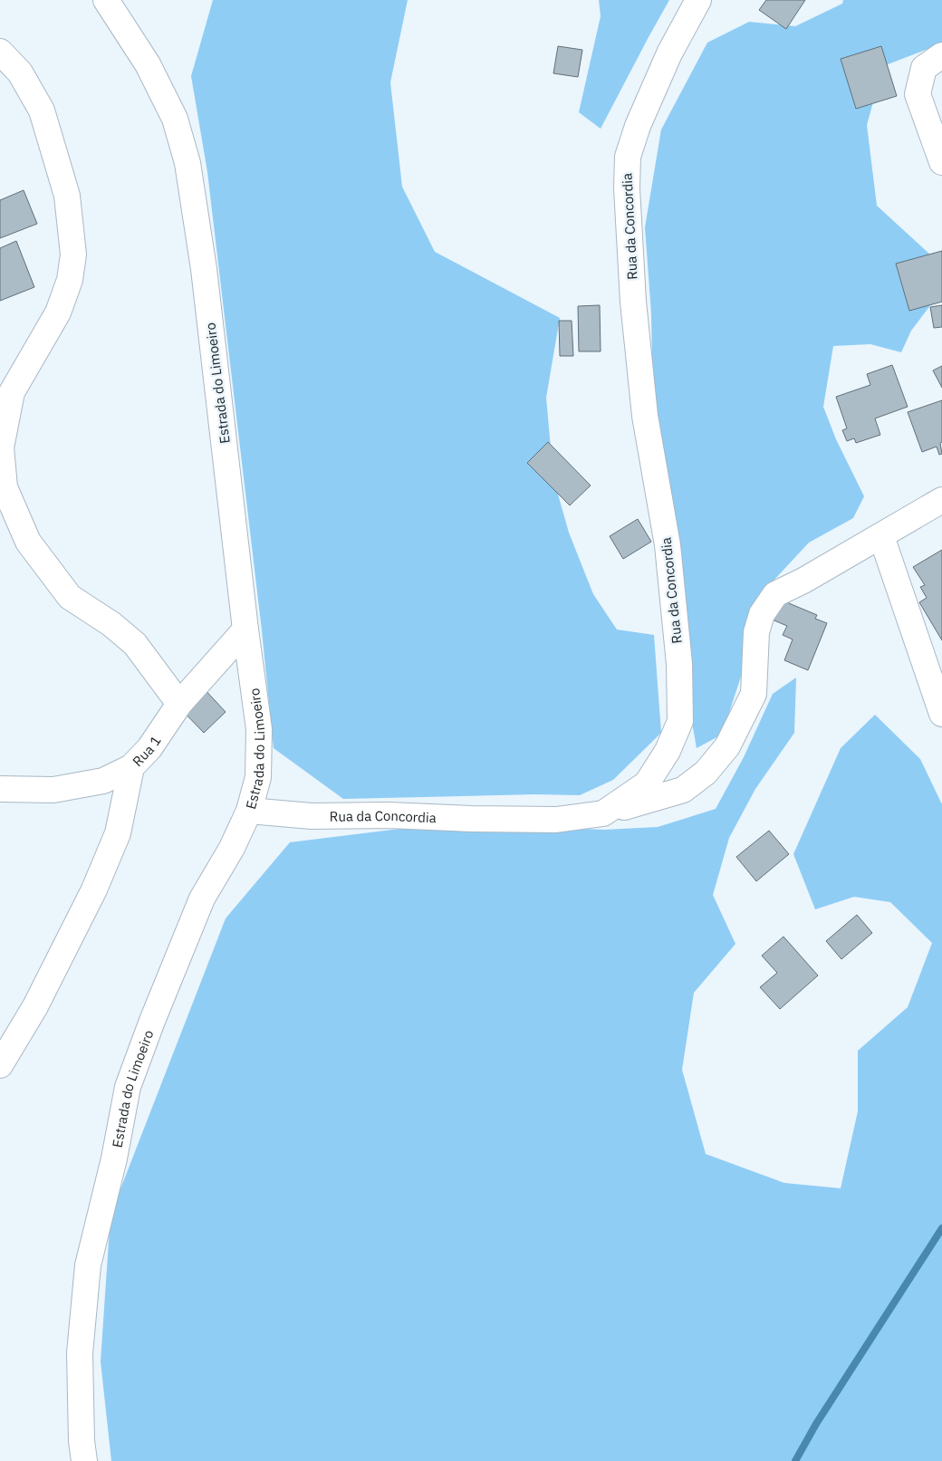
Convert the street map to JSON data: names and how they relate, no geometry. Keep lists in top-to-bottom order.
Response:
{
  "streets": {
    "street": ["Rua da Concordia", "Estrada do Limoeiro", "Rua 1"]
  },
  "crossings": [
    ["Rua da Concordia", "Estrada do Limoeiro"],
    ["Estrada do Limoeiro", "Rua 1"]
  ]
}
